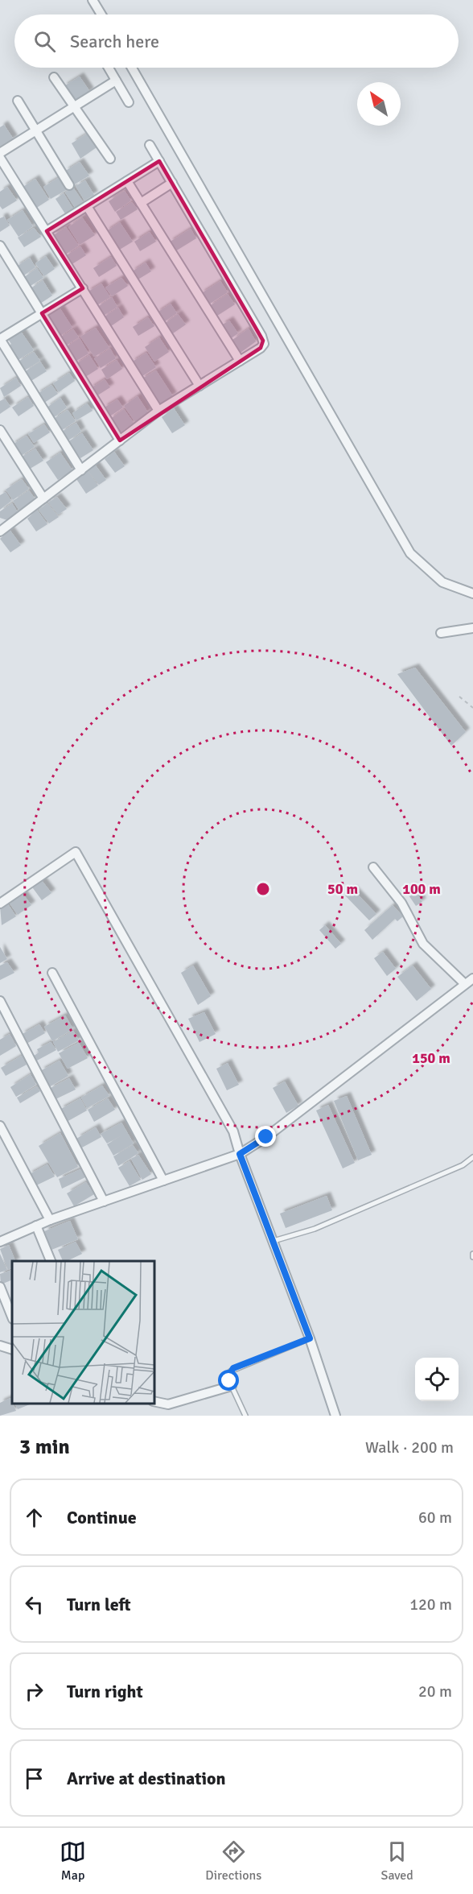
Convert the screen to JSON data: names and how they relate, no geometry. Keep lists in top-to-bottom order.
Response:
{
  "north": "top left",
  "page": {
    "search": "Search here",
    "heading": ["3 min", "Walk · 200 m"],
    "list": [
      ["Continue", "60 m"],
      ["Turn left", "120 m"],
      ["Turn right", "20 m"],
      "Arrive at destination"
    ],
    "nav": ["Map", "Directions", "Saved"]
  },
  "rings": ["50 m", "100 m", "150 m"]
}
